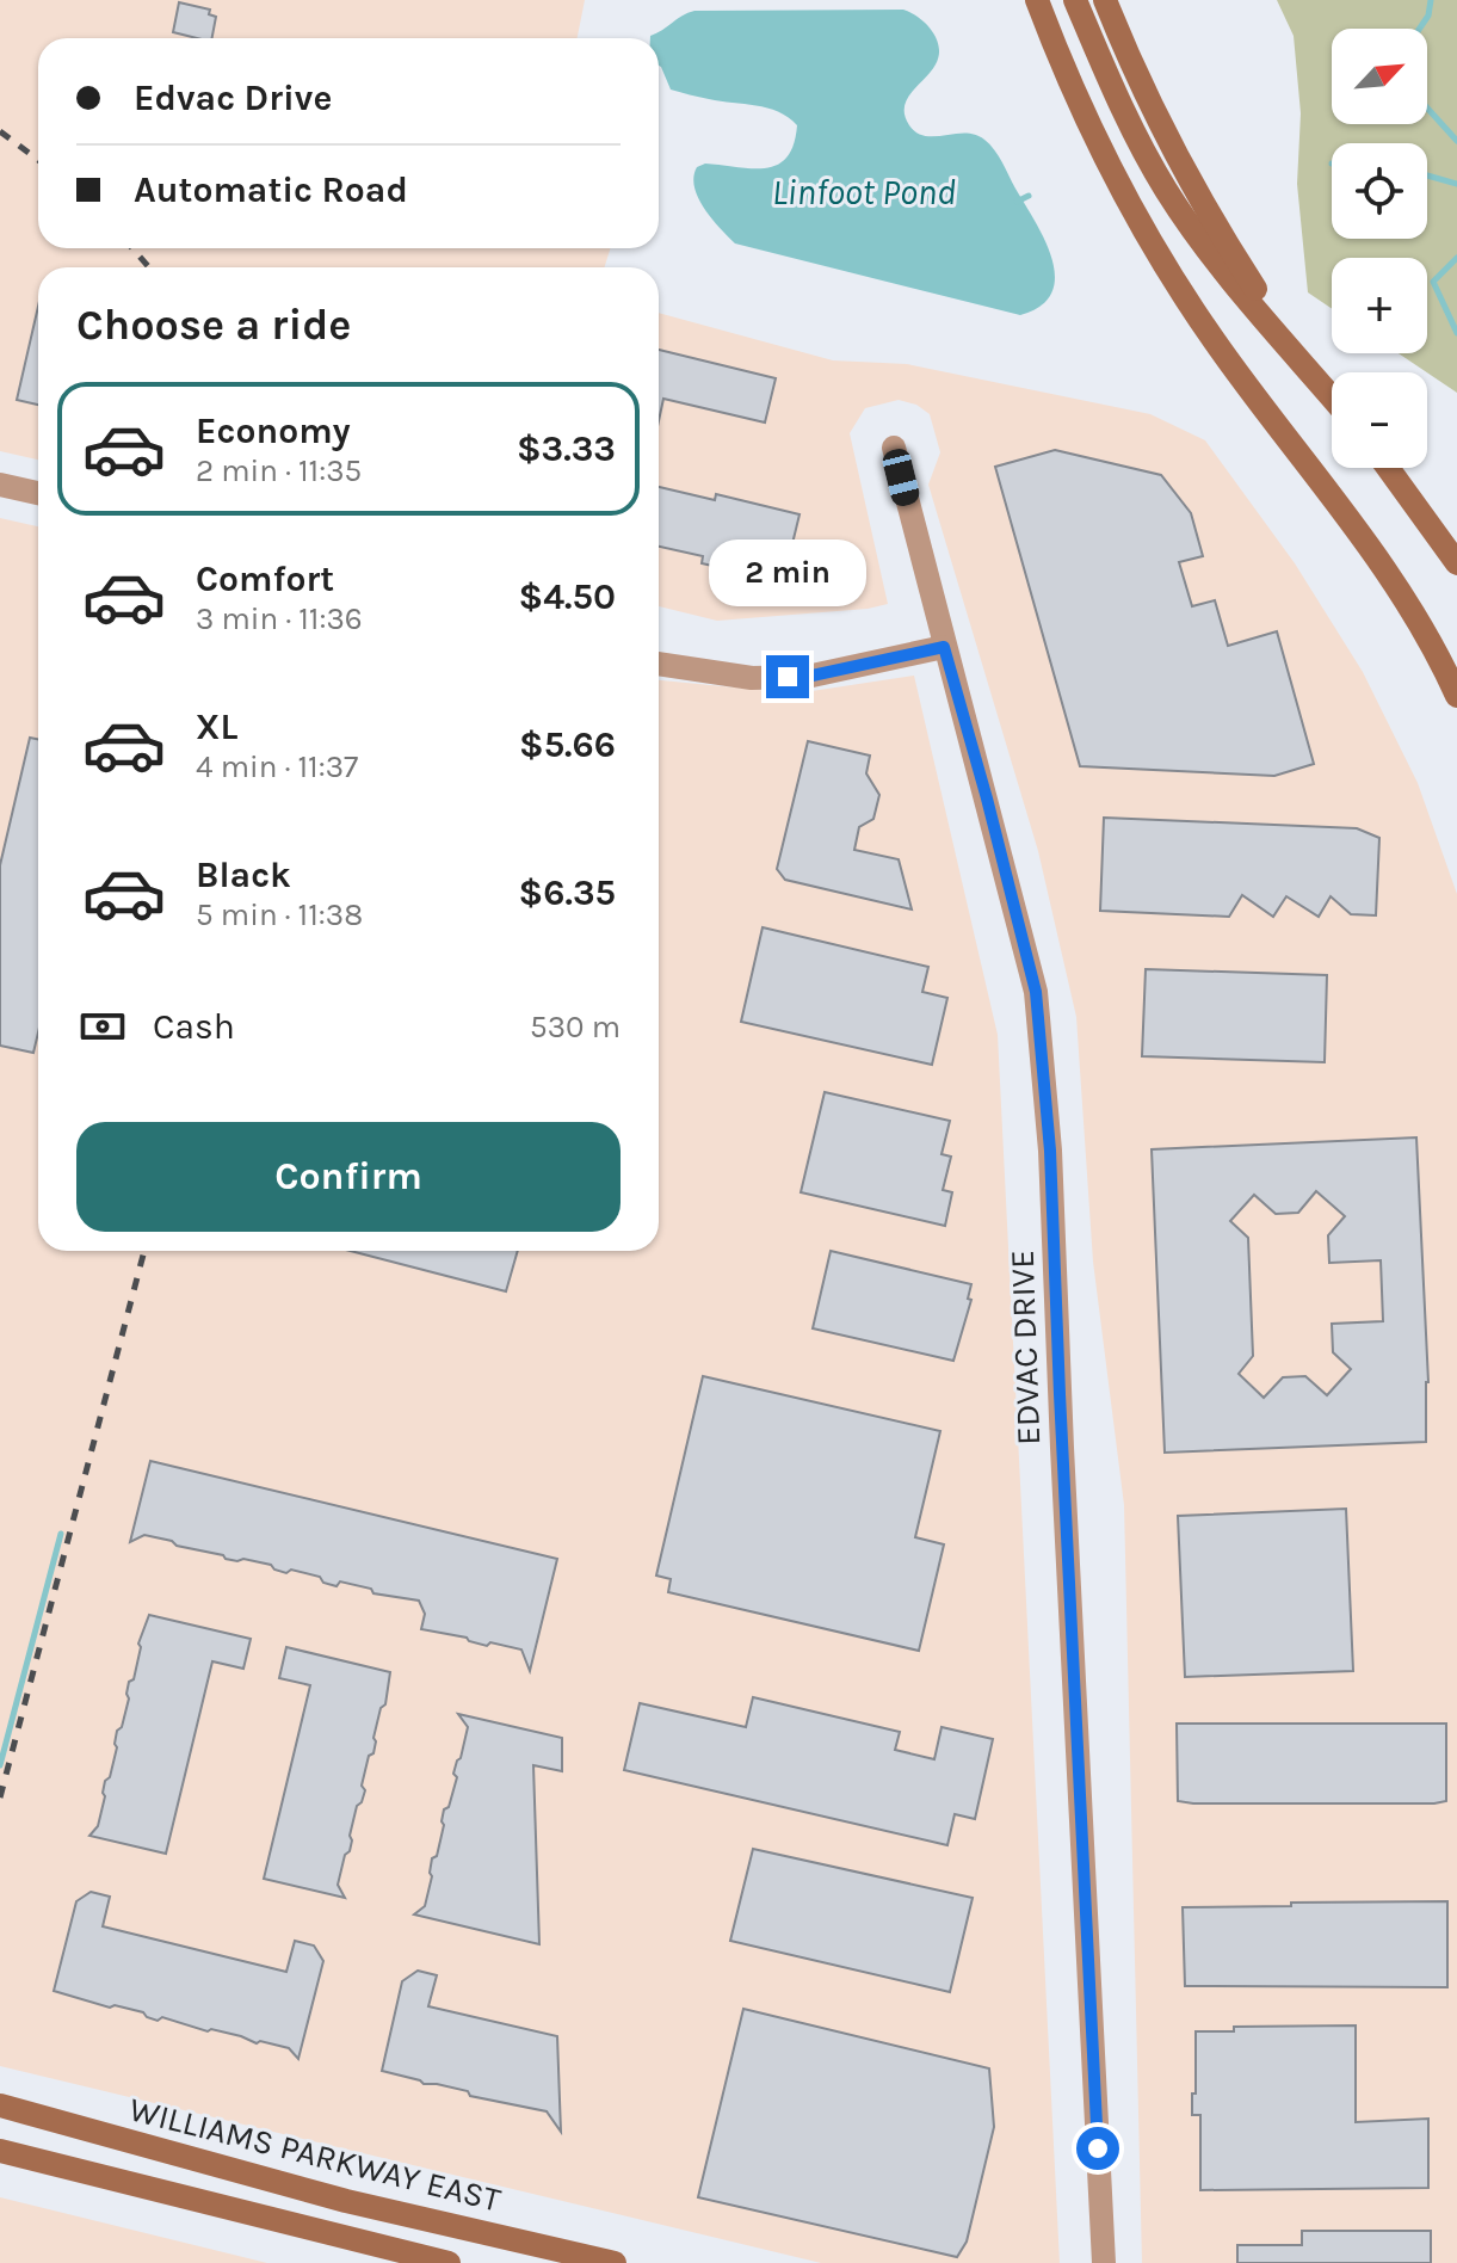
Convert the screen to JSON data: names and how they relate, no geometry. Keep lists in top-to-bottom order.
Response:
{
  "streets": {
    "main road": ["WILLIAMS PARKWAY EAST"],
    "street": ["EDVAC DRIVE"]
  },
  "water": ["Linfoot Pond"],
  "north": "top right",
  "page": {
    "map_buttons": ["+", "−"],
    "banner": ["Edvac Drive", "Automatic Road"],
    "heading": "Choose a ride",
    "list": [
      {
        "name": "Economy",
        "note": "2 min · 11:35",
        "value": "$3.33"
      },
      {
        "name": "Comfort",
        "note": "3 min · 11:36",
        "value": "$4.50"
      },
      {
        "name": "XL",
        "note": "4 min · 11:37",
        "value": "$5.66"
      },
      {
        "name": "Black",
        "note": "5 min · 11:38",
        "value": "$6.35"
      }
    ],
    "bubble": "2 min",
    "pay": ["Cash", "530 m"],
    "buttons": "Confirm"
  }
}
